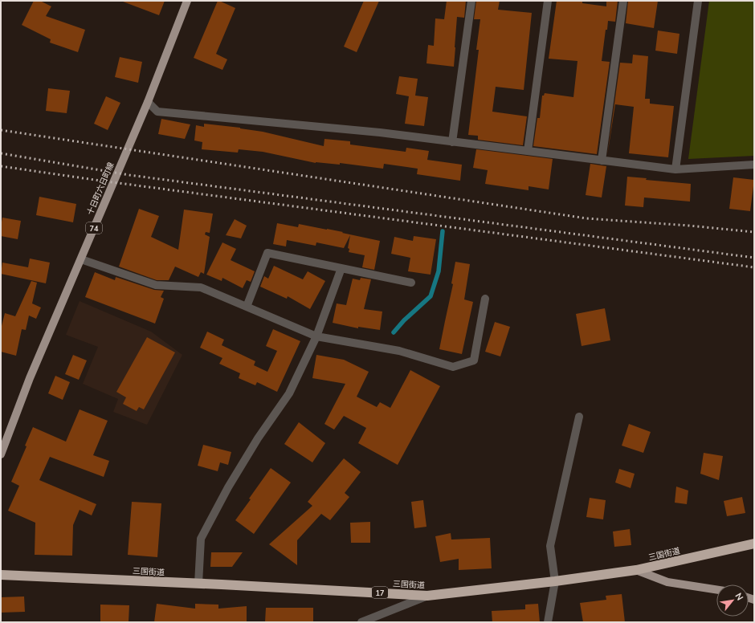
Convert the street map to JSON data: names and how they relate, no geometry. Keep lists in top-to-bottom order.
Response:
{
  "streets": {
    "highway": ["三国街道", "17"],
    "main road": ["十日町六日町線", "74"]
  },
  "north": "top right"
}
